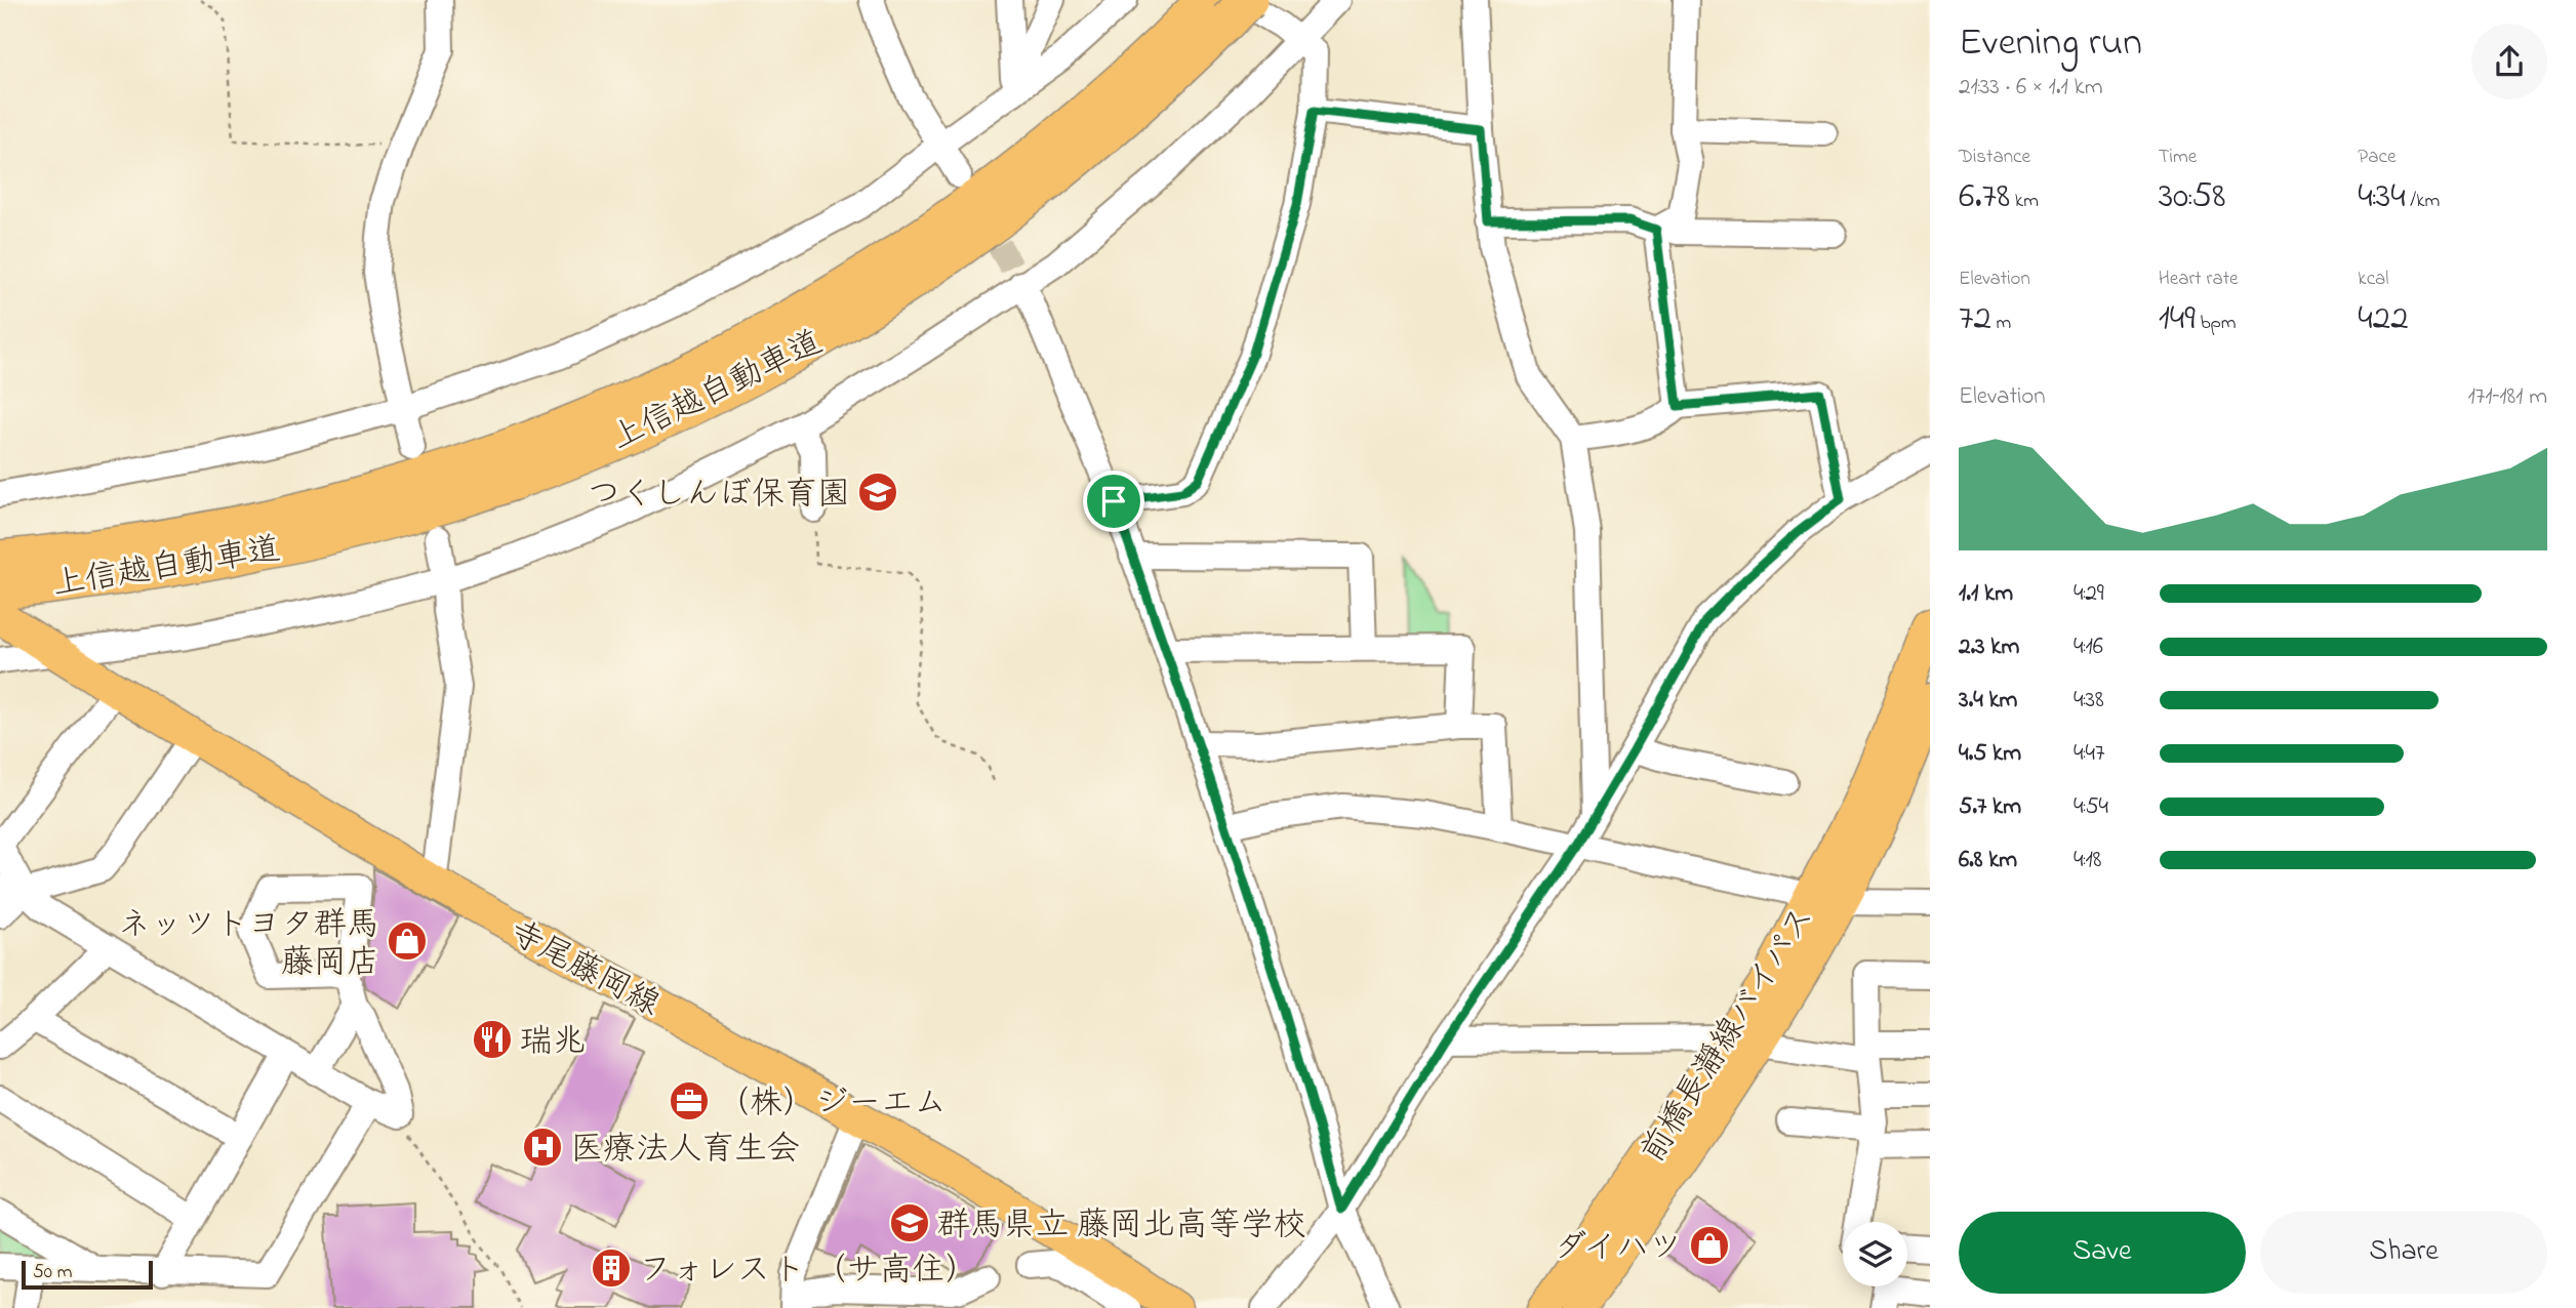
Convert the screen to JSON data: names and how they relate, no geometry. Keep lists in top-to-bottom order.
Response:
{
  "streets": {
    "highway": ["上信越自動車道"],
    "main road": ["寺尾藤岡線", "前橋長瀞線バイパス"]
  },
  "crossings": [
    ["上信越自動車道", "寺尾藤岡線"]
  ],
  "places": {
    "school or university": ["つくしんぼ保育園", "群馬県立 藤岡北高等学校"],
    "shop": ["ネッツトヨタ群馬 藤岡店", "ダイハツ"],
    "restaurant": ["瑞兆"],
    "office": ["（株）ジーエム"],
    "hospital": ["医療法人育生会"],
    "building": ["フォレスト （サ高住）"]
  },
  "scale_bar": "50 m",
  "page": {
    "heading": ["Evening run", "21:33 · 6 × 1.1 km"],
    "stats": [
      ["Distance", "6.78 km"],
      ["Time", "30:58"],
      ["Pace", "4:34 /km"],
      ["Elevation", "72 m"],
      ["Heart rate", "149 bpm"],
      ["kcal", "422"]
    ],
    "chart": ["Elevation", "171–181 m"],
    "list": [
      {
        "name": "1.1 km",
        "note": "4:29"
      },
      {
        "name": "2.3 km",
        "note": "4:16"
      },
      {
        "name": "3.4 km",
        "note": "4:38"
      },
      {
        "name": "4.5 km",
        "note": "4:47"
      },
      {
        "name": "5.7 km",
        "note": "4:54"
      },
      {
        "name": "6.8 km",
        "note": "4:18"
      }
    ],
    "buttons": ["Save", "Share"],
    "scale": "50 m"
  }
}
